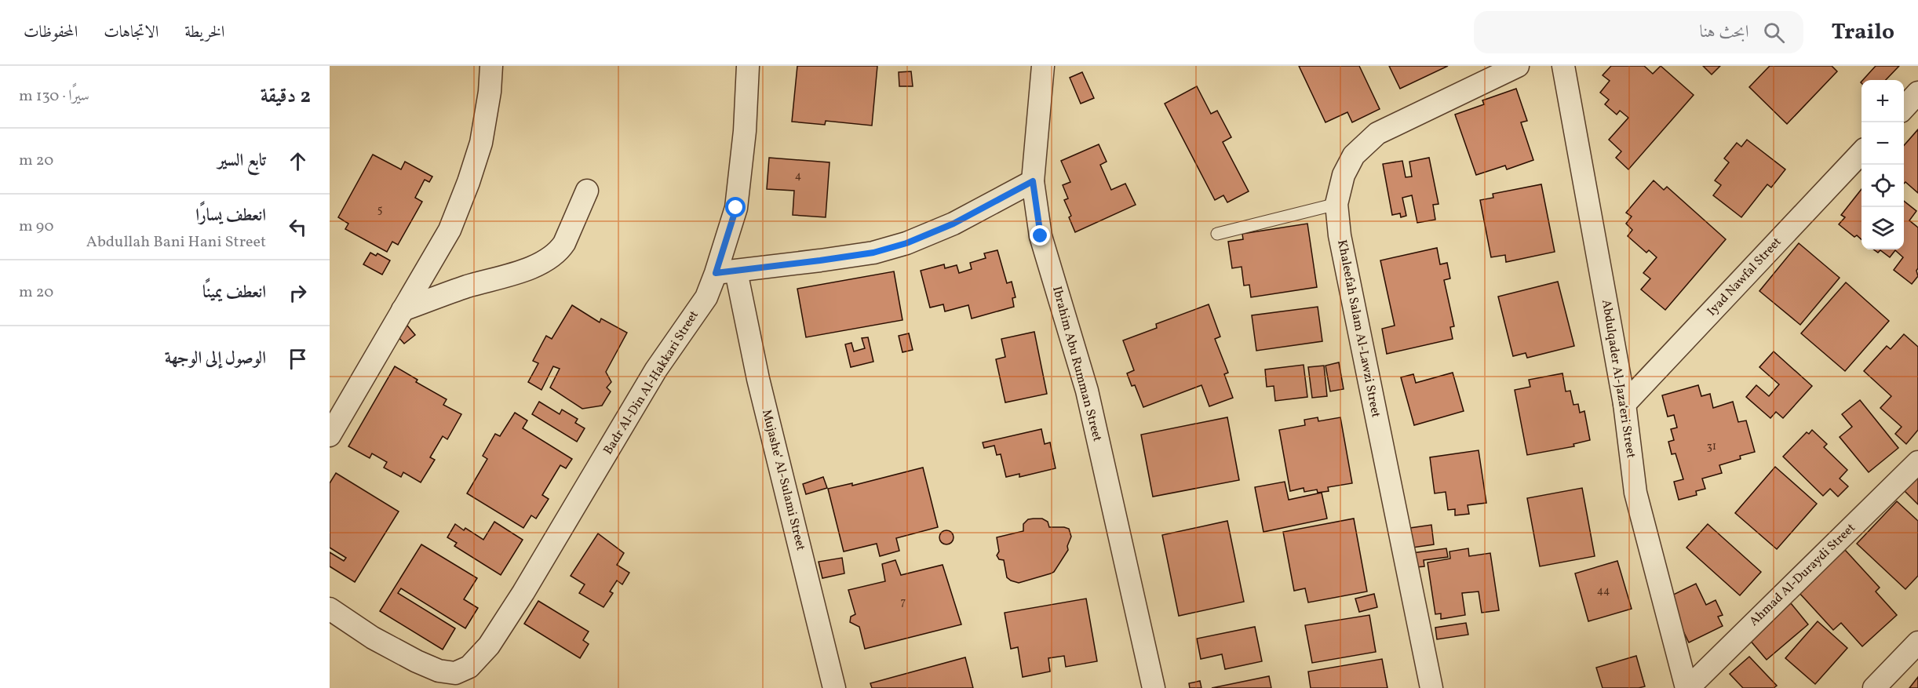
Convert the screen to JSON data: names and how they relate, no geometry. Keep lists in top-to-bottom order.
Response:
{
  "streets": {
    "street": [
      "Iyad Nawfal Street",
      "Khaleefah Salam Al-Lawzi Street",
      "Ibrahim Abu Rumman Street",
      "Abdulqader Al-Jaza‘eri Street",
      "Badr Al-Din Al-Hakkari Street",
      "Mujashe‘ Al-Sulami Street",
      "Ahmad Al-Duraydi Street"
    ]
  },
  "crossings": [
    ["Iyad Nawfal Street", "Abdulqader Al-Jaza‘eri Street"],
    ["Abdulqader Al-Jaza‘eri Street", "Ahmad Al-Duraydi Street"],
    ["Badr Al-Din Al-Hakkari Street", "Mujashe‘ Al-Sulami Street"]
  ],
  "house_numbers": [
    "4",
    "5",
    "31",
    "44",
    "7"
  ],
  "page": {
    "header": "Trailo",
    "search": "ابحث هنا",
    "nav": ["الخريطة", "الاتجاهات", "المحفوظات"],
    "heading": ["2 دقيقة", "سيرًا · 130 m"],
    "map_buttons": ["+", "−"],
    "list": [
      ["تابع السير", "20 m"],
      ["انعطف يسارًا", "Abdullah Bani Hani Street", "90 m"],
      ["انعطف يمينًا", "20 m"],
      "الوصول إلى الوجهة"
    ]
  }
}
